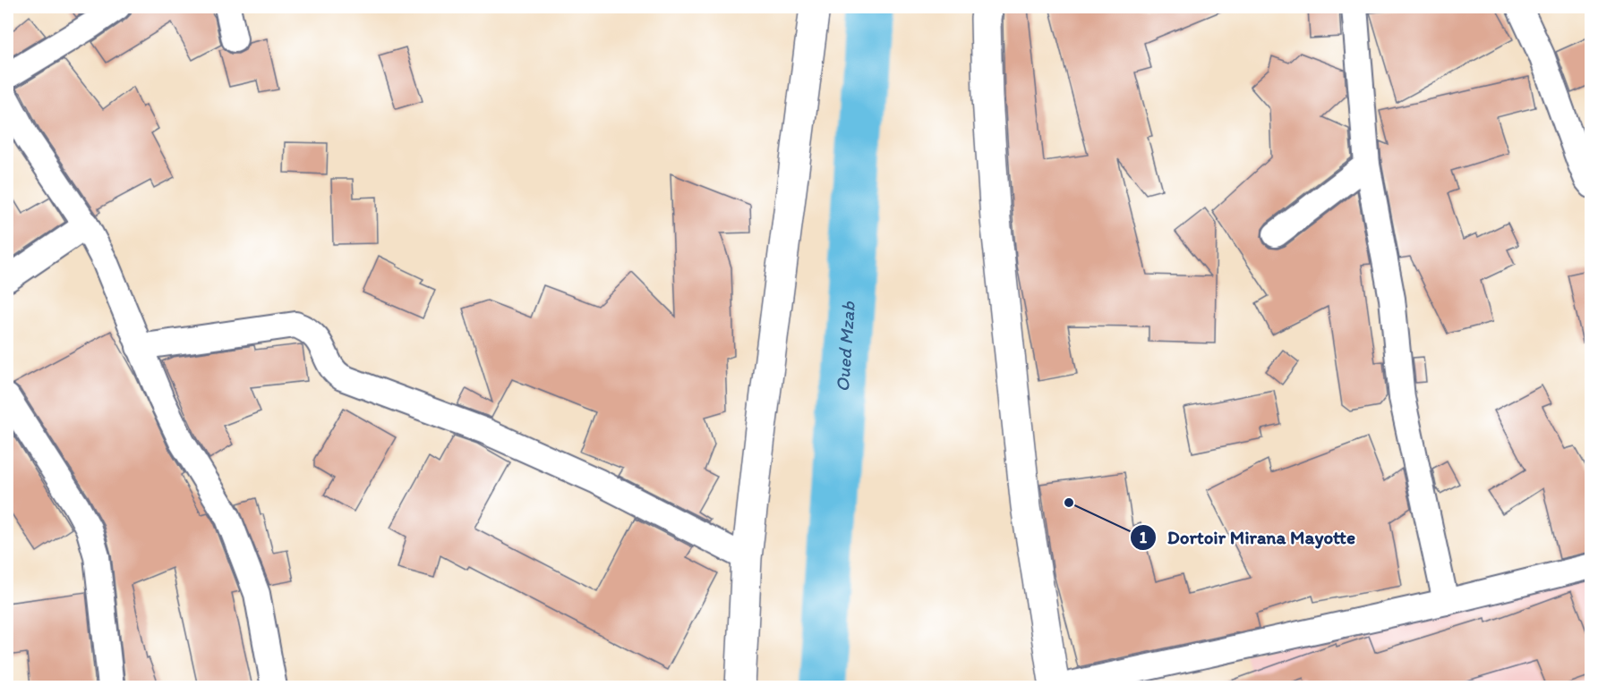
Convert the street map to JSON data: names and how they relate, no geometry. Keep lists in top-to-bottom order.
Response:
{
  "water": ["Oued Mzab"],
  "places": ["Dortoir Mirana Mayotte"]
}
